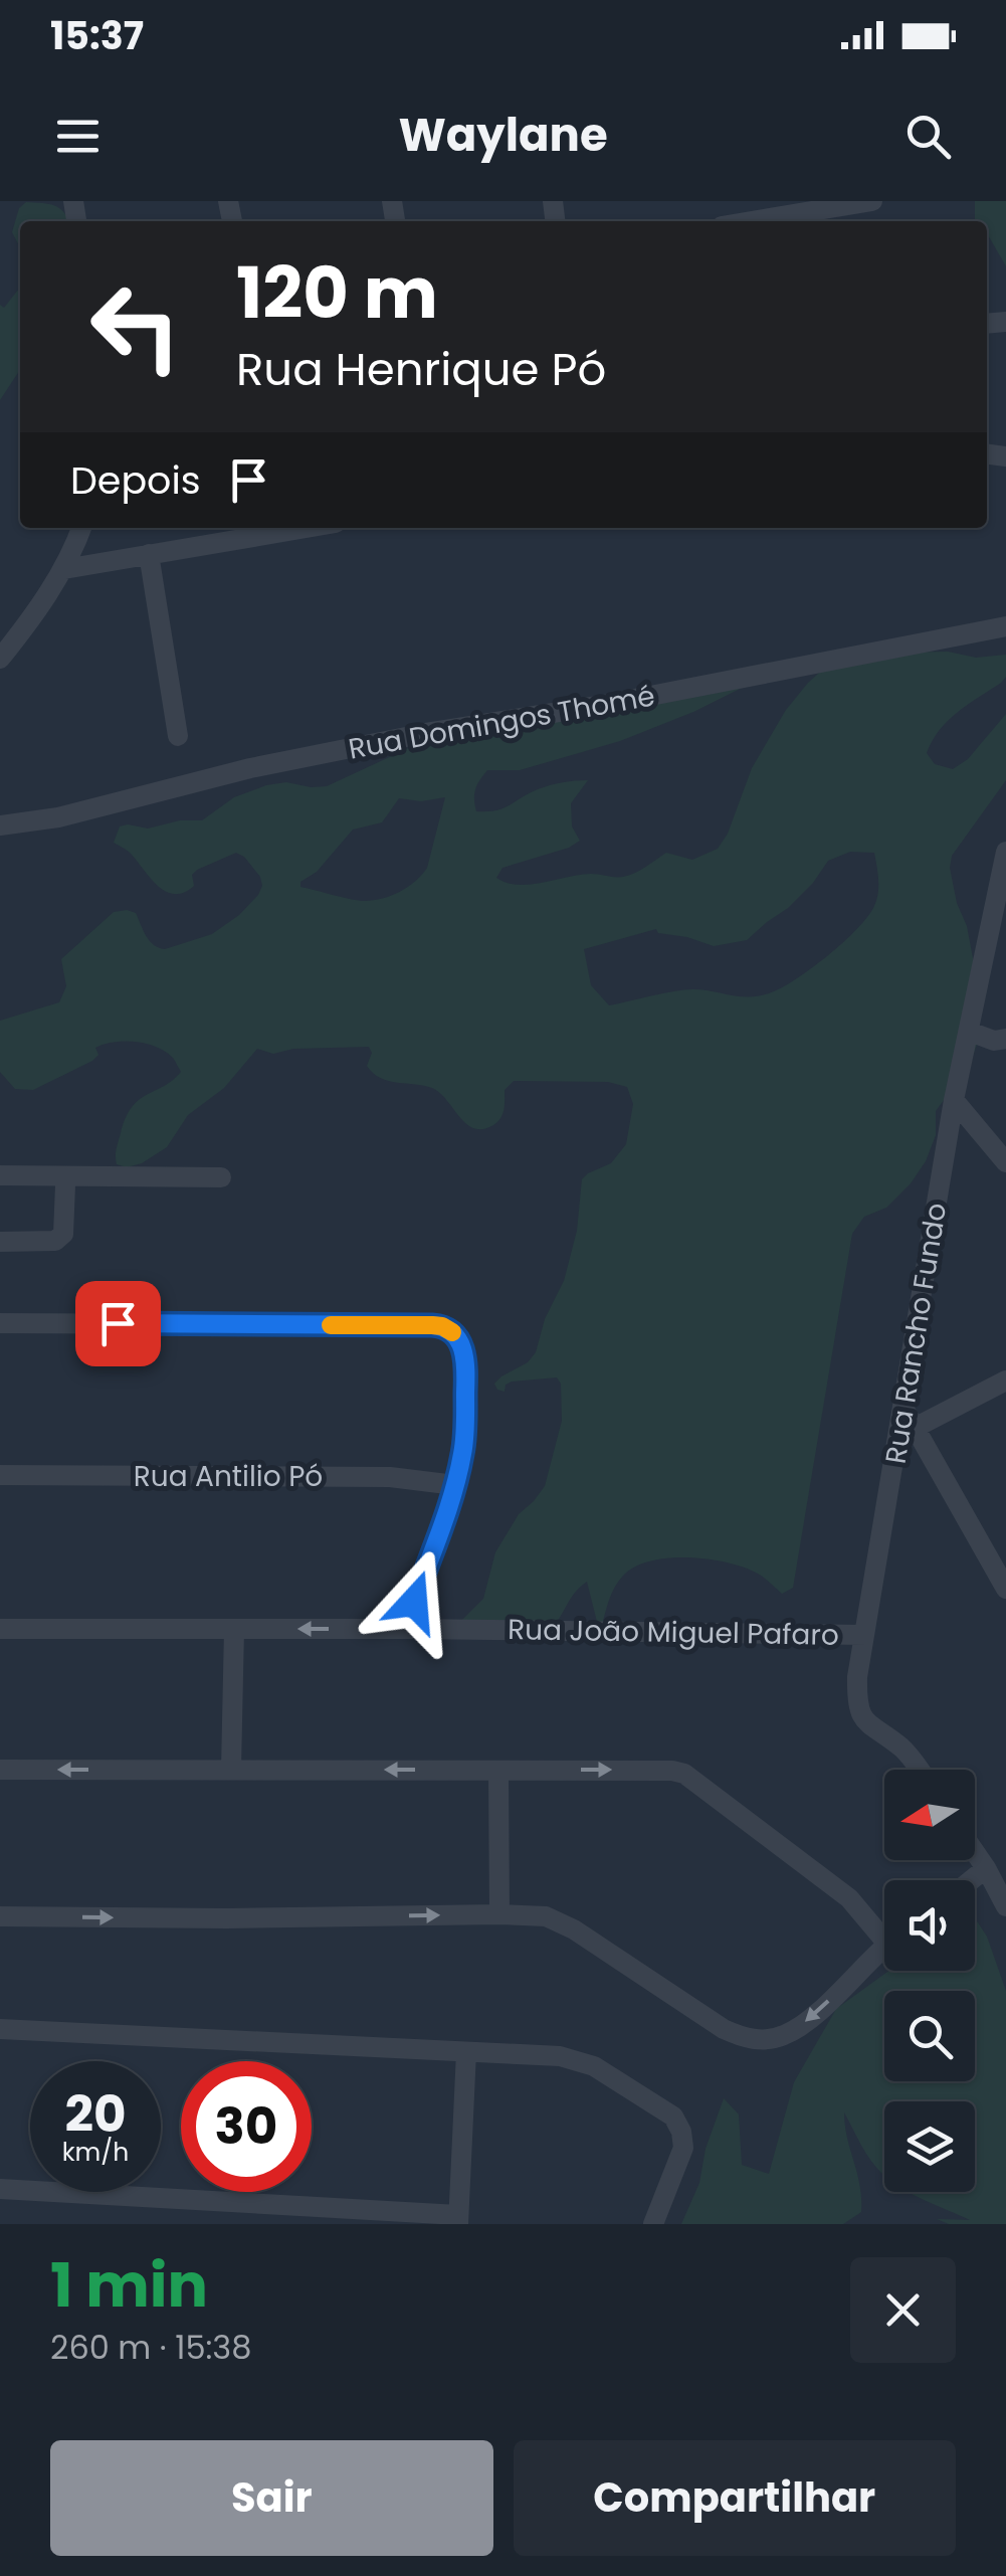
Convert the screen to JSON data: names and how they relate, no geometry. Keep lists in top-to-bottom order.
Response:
{
  "streets": {
    "street": [
      "Rua Domingos Thomé",
      "Rua Rancho Fundo",
      "Rua Antilio Pó",
      "Rua João Miguel Pafaro"
    ]
  },
  "crossings": [
    ["Rua Rancho Fundo", "Rua João Miguel Pafaro"]
  ],
  "north": "left",
  "page": {
    "status": "15:37",
    "header": "Waylane",
    "turn": ["120 m", "Rua Henrique Pó"],
    "then": "Depois",
    "speed": "20 km/h",
    "limit": "30",
    "heading": ["1 min", "260 m · 15:38"],
    "buttons": ["Sair", "Compartilhar"]
  }
}
